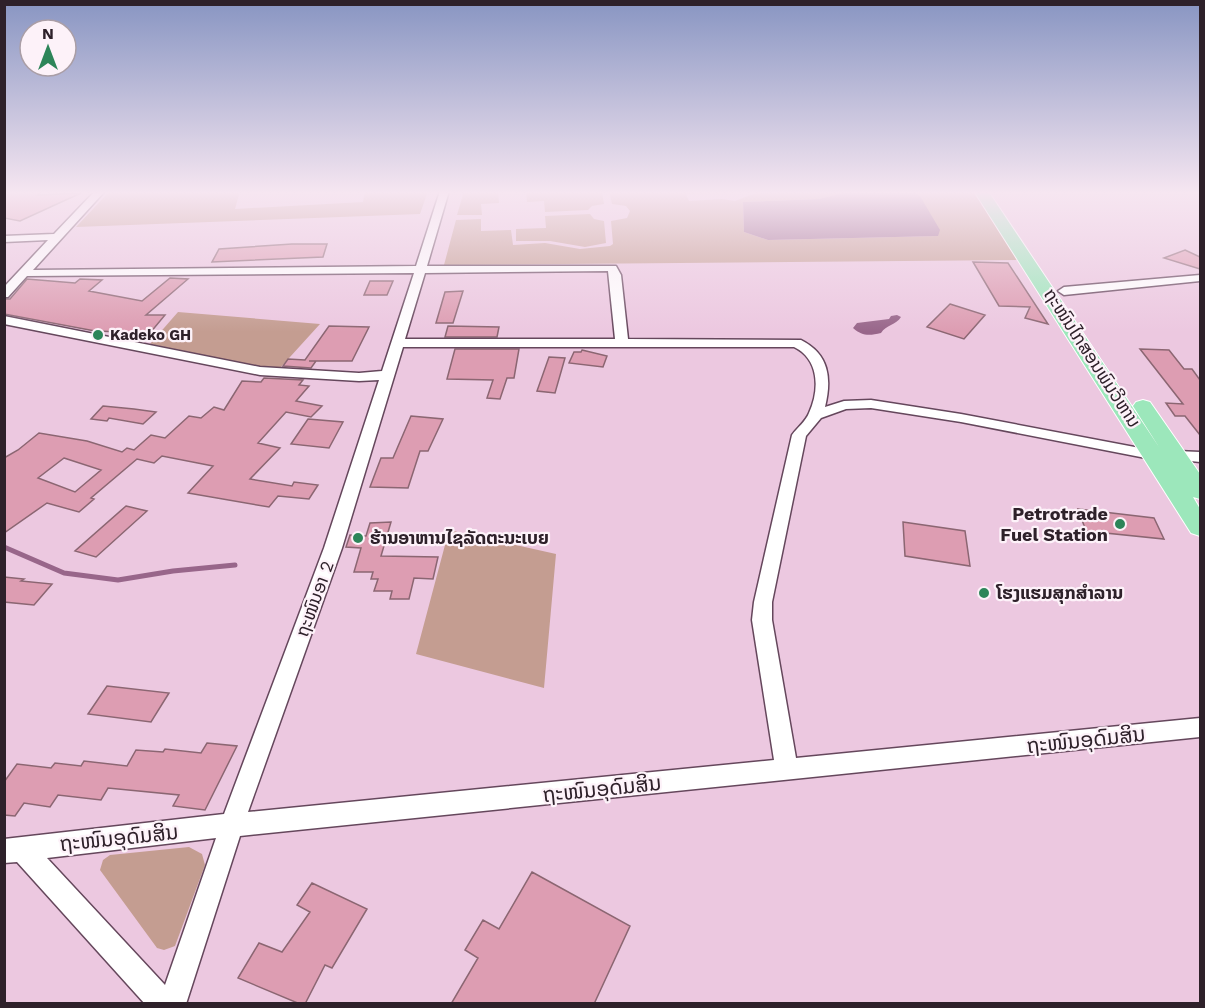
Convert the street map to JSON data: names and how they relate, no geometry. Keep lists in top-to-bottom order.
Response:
{
  "streets": {
    "highway": ["ຖະໜົນໄກສອນພົມວິຫານ"],
    "street": ["ຖະໜົນອາ 2", "ຖະໜົນອຸດົມສິນ"]
  },
  "crossings": [
    ["ຖະໜົນອາ 2", "ຖະໜົນອຸດົມສິນ"]
  ],
  "places": [
    "Kadeko GH",
    "Petrotrade Fuel Station",
    "ຮ້ານອາຫານໄຊລັດຕະນະເບຍ",
    "ໂຮງແຮມສຸກສໍາລານ"
  ],
  "north": "top"
}
